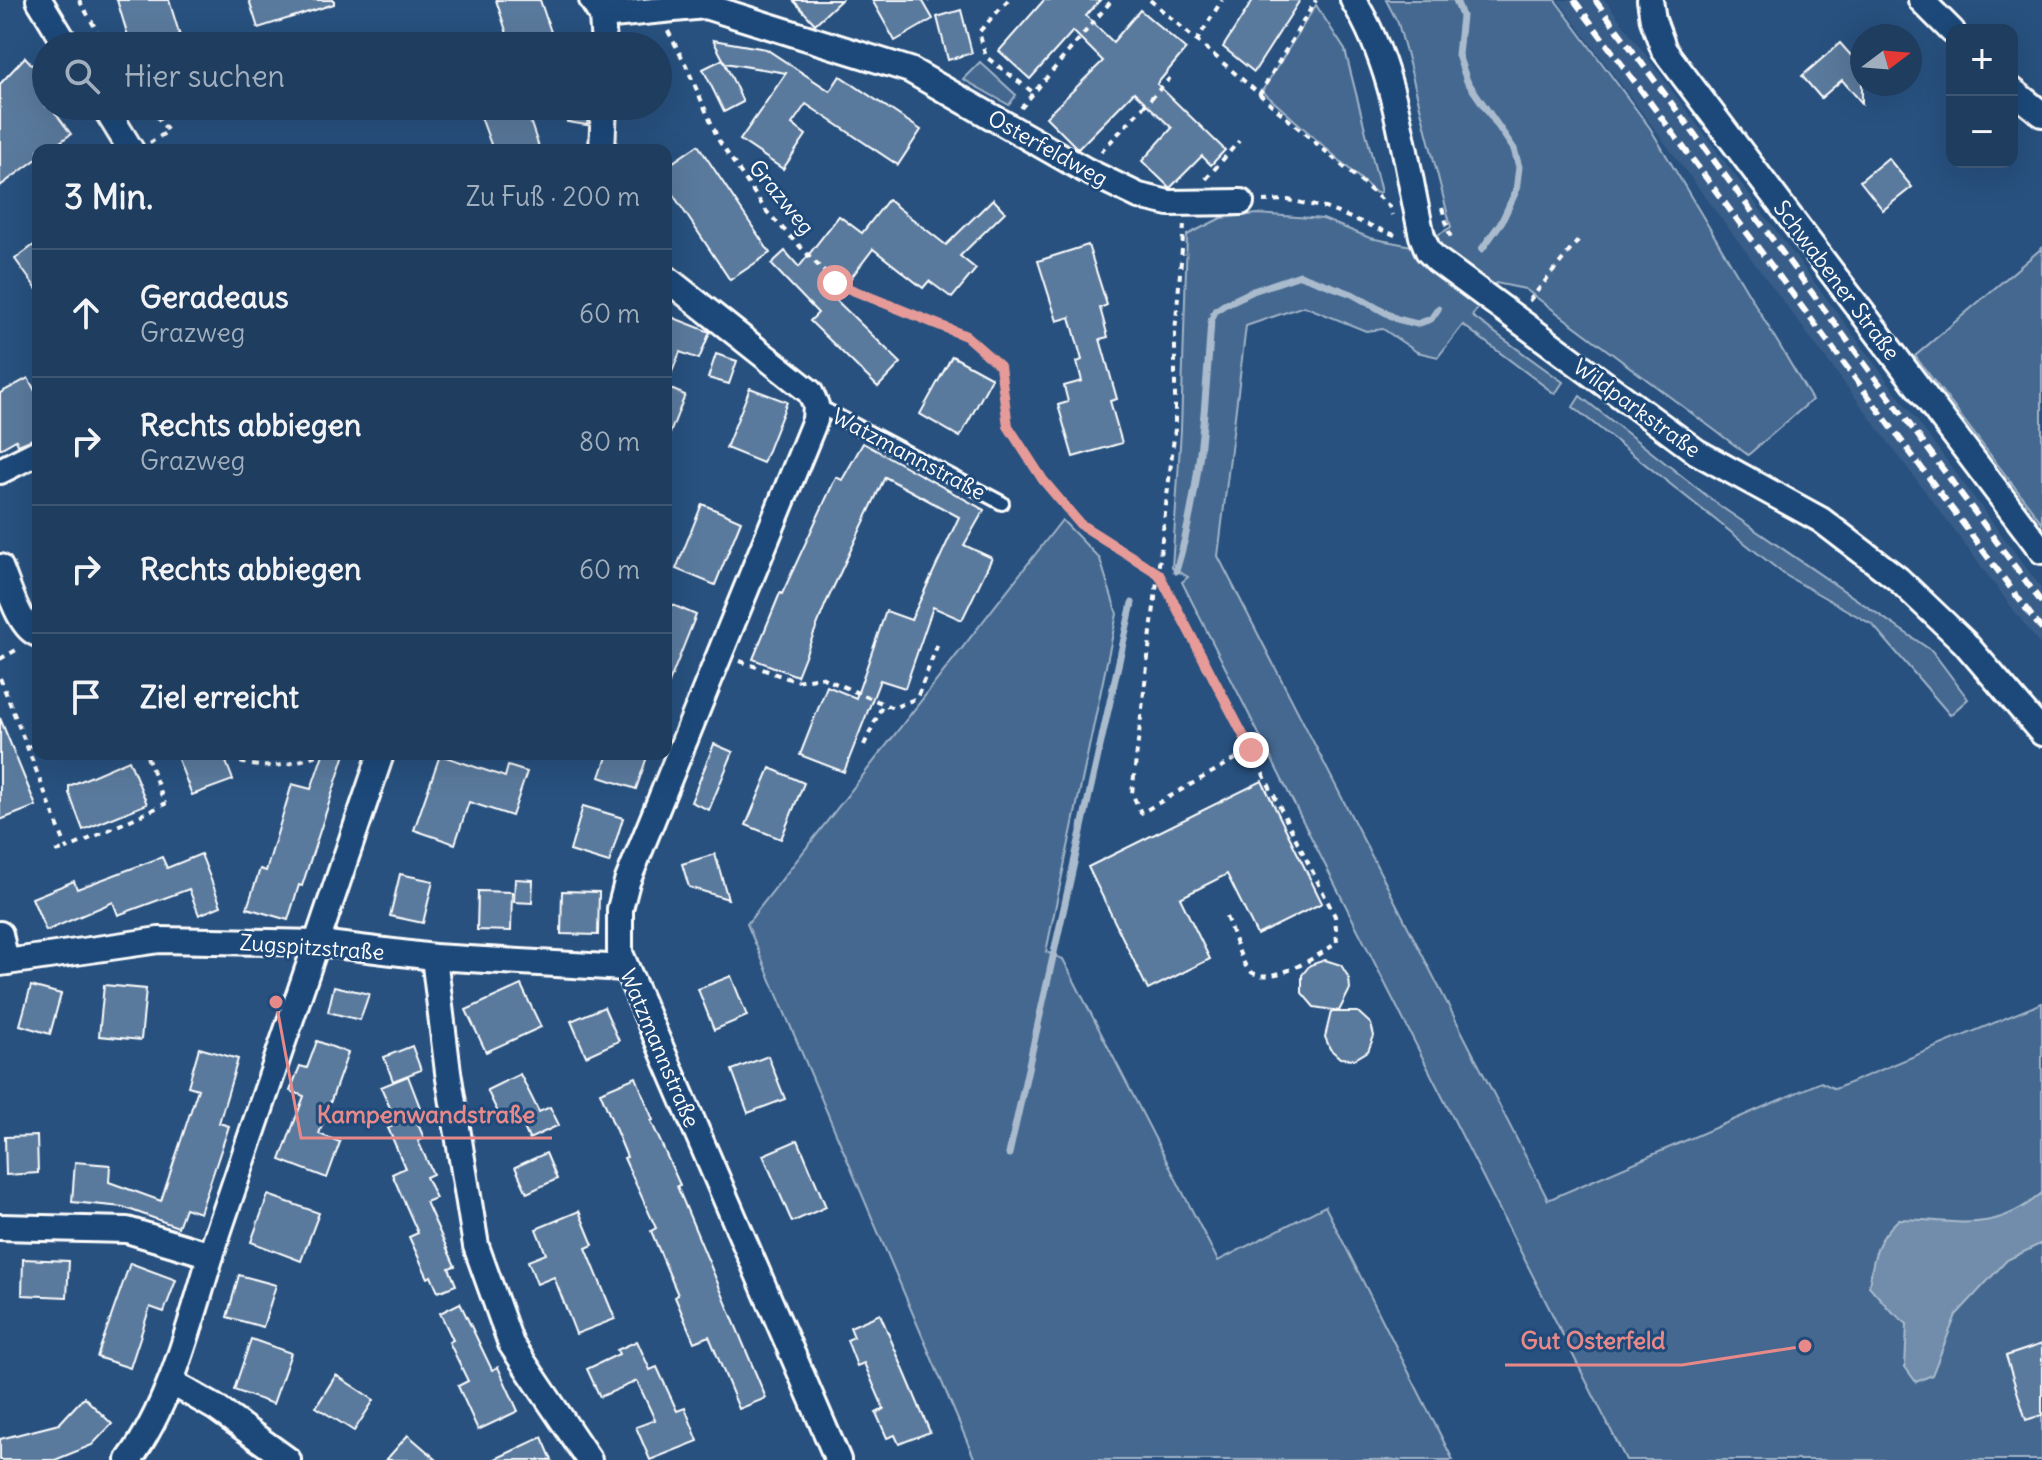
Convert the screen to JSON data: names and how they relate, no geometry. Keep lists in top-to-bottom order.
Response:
{
  "streets": {
    "street": [
      "Osterfeldweg",
      "Schwabener Straße",
      "Wildparkstraße",
      "Watzmannstraße",
      "Zugspitzstraße"
    ],
    "path": ["Grazweg"]
  },
  "crossings": [
    ["Watzmannstraße", "Zugspitzstraße"]
  ],
  "places": ["Kampenwandstraße", "Gut Osterfeld"],
  "north": "right",
  "page": {
    "map_buttons": ["+", "−"],
    "search": "Hier suchen",
    "heading": ["3 Min.", "Zu Fuß · 200 m"],
    "list": [
      ["Geradeaus", "Grazweg", "60 m"],
      ["Rechts abbiegen", "Grazweg", "80 m"],
      ["Rechts abbiegen", "60 m"],
      "Ziel erreicht"
    ]
  }
}
